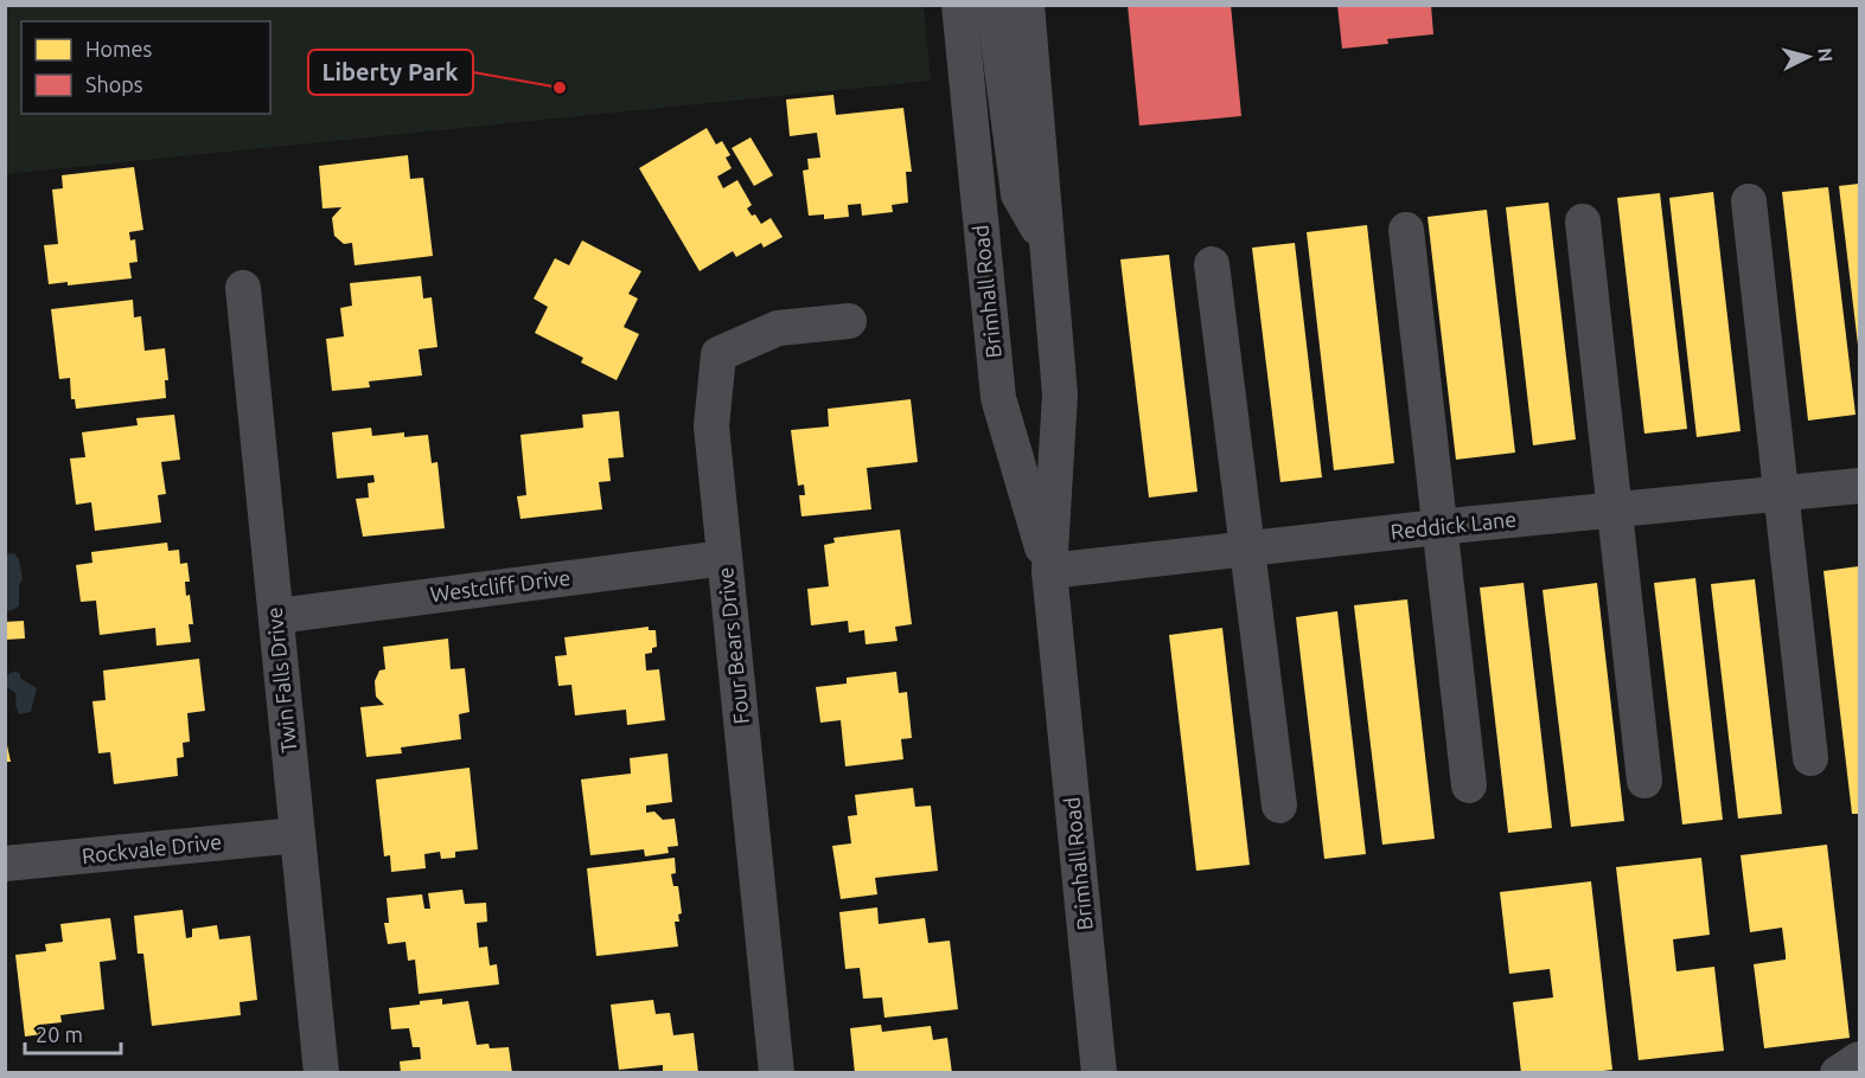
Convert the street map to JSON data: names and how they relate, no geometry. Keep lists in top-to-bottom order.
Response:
{
  "streets": {
    "street": [
      "Brimhall Road",
      "Reddick Lane",
      "Westcliff Drive",
      "Four Bears Drive",
      "Twin Falls Drive",
      "Rockvale Drive"
    ]
  },
  "crossings": [
    ["Brimhall Road", "Reddick Lane"],
    ["Westcliff Drive", "Four Bears Drive"],
    ["Westcliff Drive", "Twin Falls Drive"],
    ["Twin Falls Drive", "Rockvale Drive"]
  ],
  "places": ["Liberty Park"],
  "legend": ["Homes", "Shops"],
  "scale_bar": "20 m",
  "north": "right"
}
